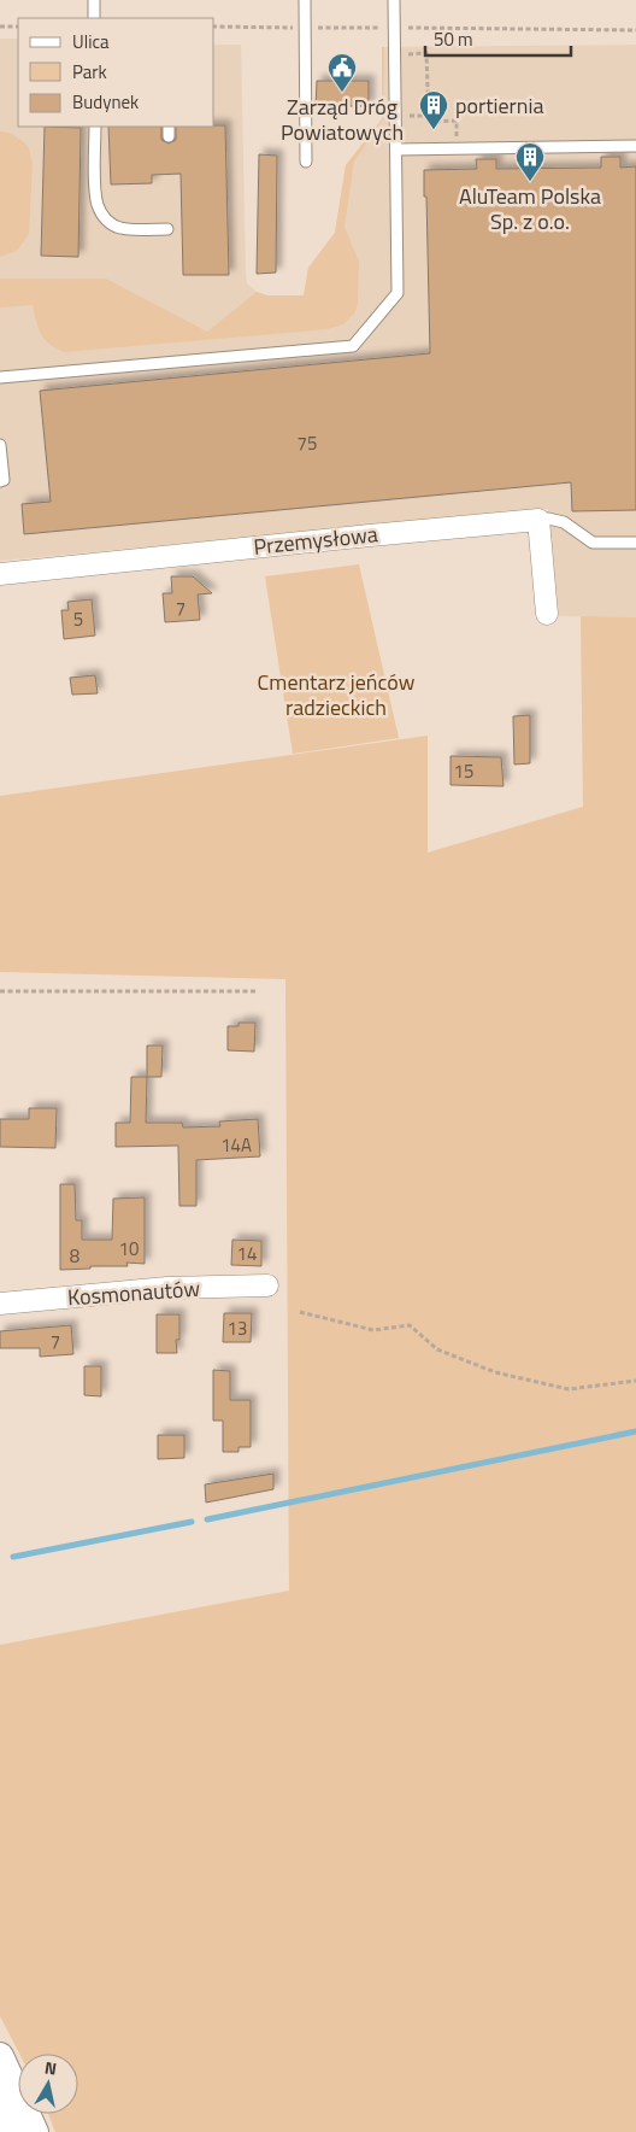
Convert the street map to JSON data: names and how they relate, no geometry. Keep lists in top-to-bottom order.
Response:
{
  "streets": {
    "street": ["Przemysłowa", "Kosmonautów"]
  },
  "parks": ["Cmentarz jeńców radzieckich"],
  "places": {
    "public building": ["Zarząd Dróg Powiatowych"],
    "building": ["portiernia", "AluTeam Polska Sp. z o.o."]
  },
  "house_numbers": [
    "75",
    "7",
    "5",
    "15",
    "14A",
    "10",
    "14",
    "8",
    "13",
    "7"
  ],
  "legend": ["Ulica", "Park", "Budynek"],
  "scale_bar": "50 m",
  "north": "top"
}
